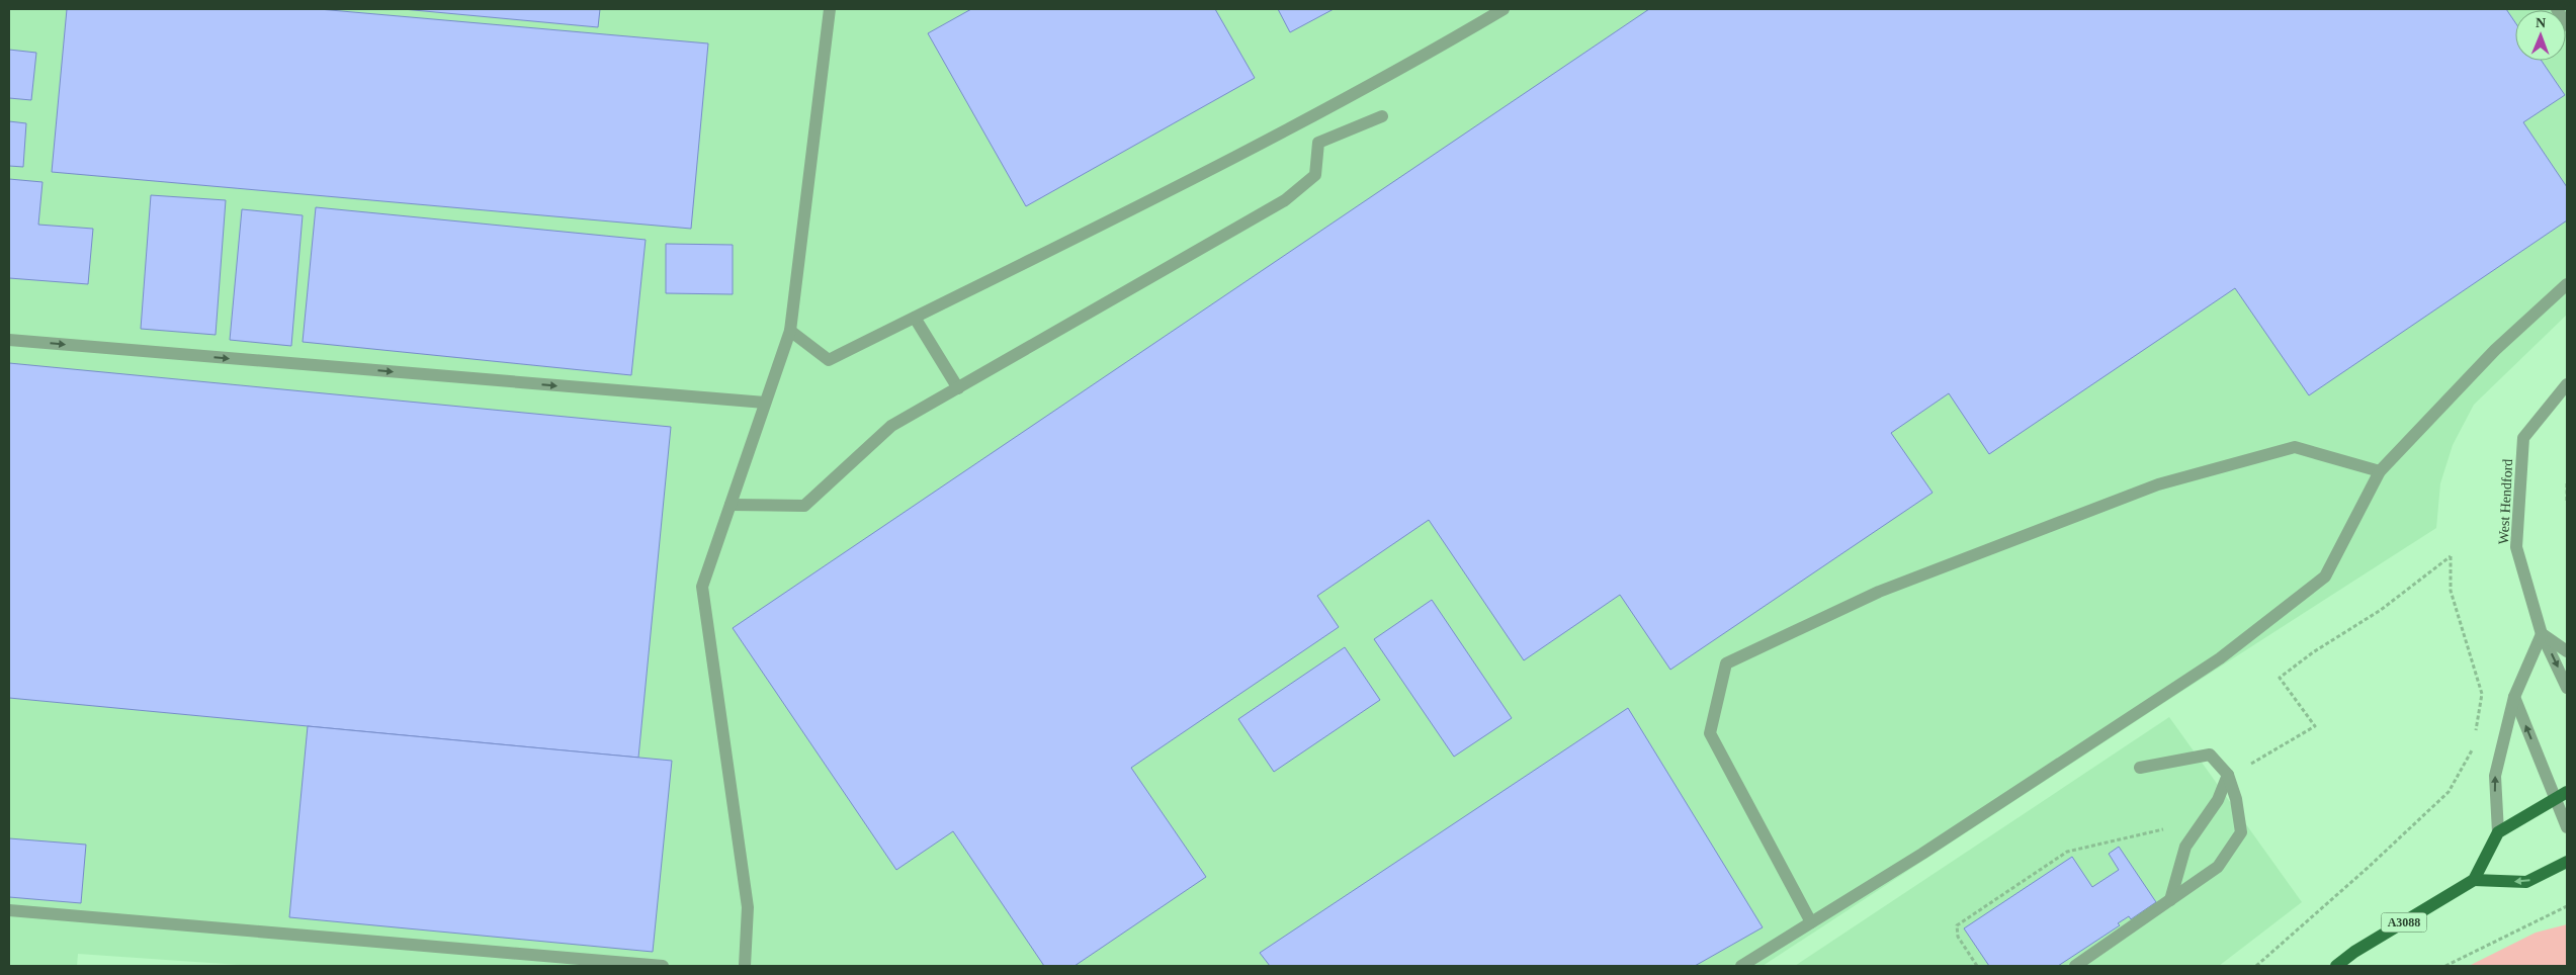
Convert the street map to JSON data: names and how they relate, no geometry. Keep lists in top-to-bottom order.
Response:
{
  "streets": {
    "main road": ["A3088"],
    "street": ["West Hendford"]
  },
  "north": "top"
}
